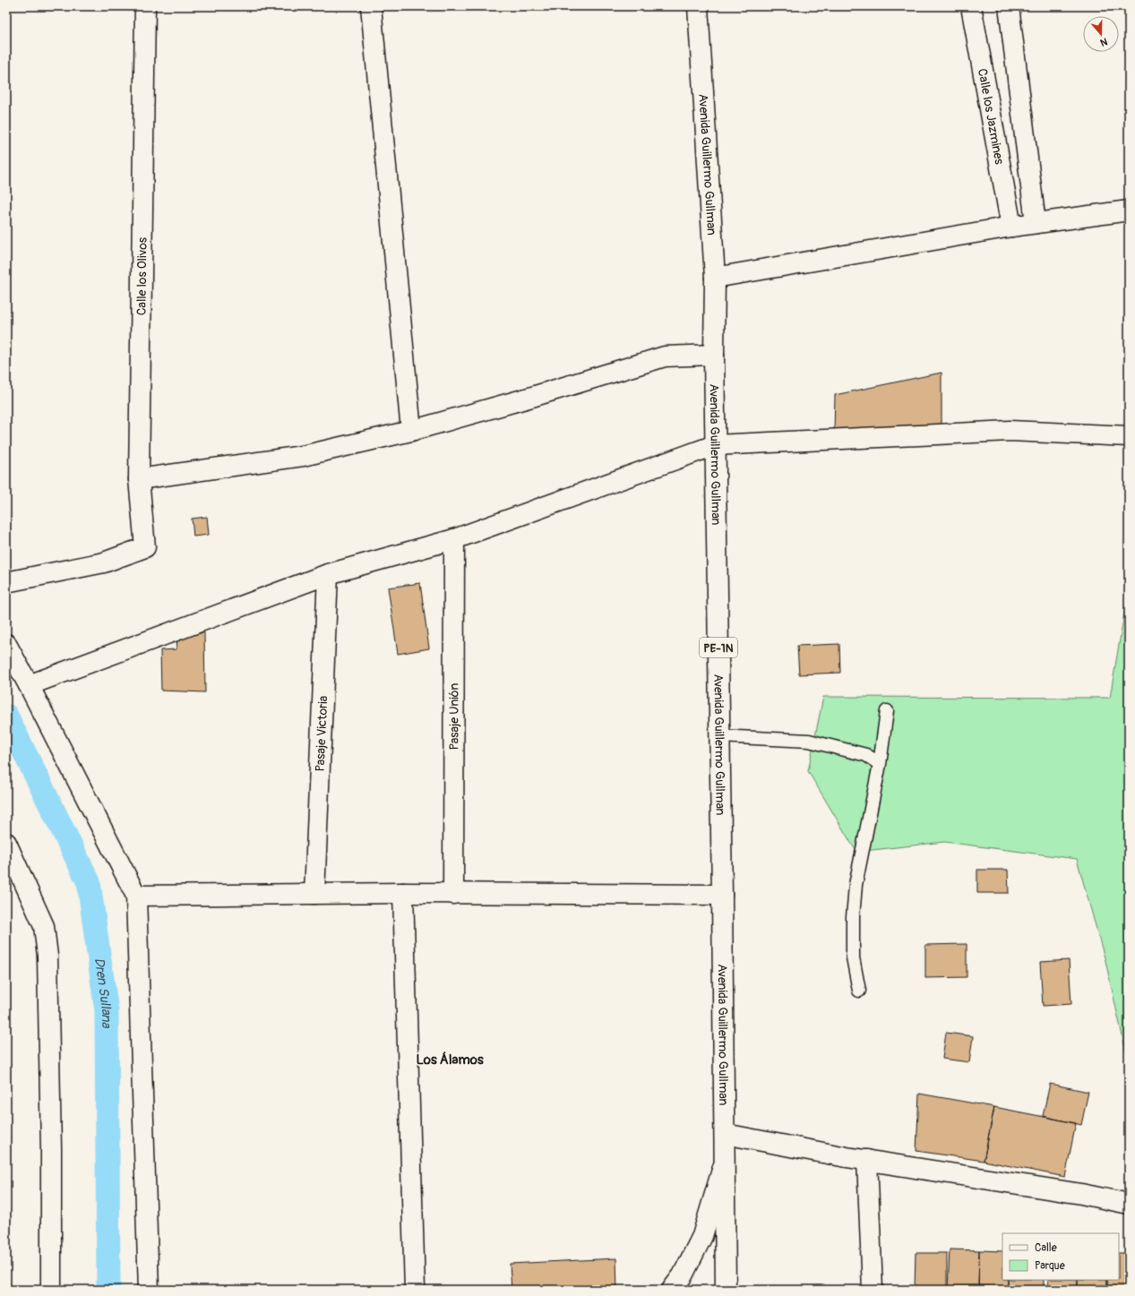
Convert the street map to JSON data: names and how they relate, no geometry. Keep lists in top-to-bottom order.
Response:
{
  "streets": {
    "street": [
      "Calle los Jazmines",
      "Avenida Guillermo Gullman",
      "Calle los Olivos",
      "PE-1N",
      "Pasaje Unión",
      "Pasaje Victoria"
    ]
  },
  "districts": ["Los Álamos"],
  "water": ["Dren Sullana"],
  "legend": ["Calle", "Parque"],
  "north": "bottom"
}
